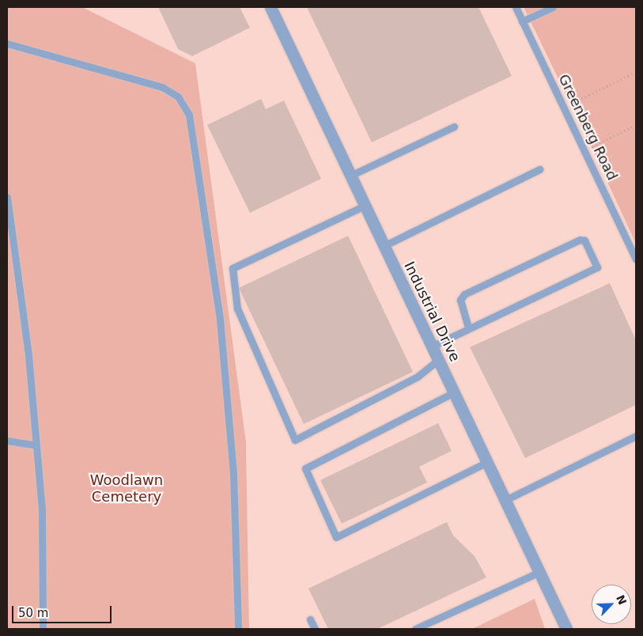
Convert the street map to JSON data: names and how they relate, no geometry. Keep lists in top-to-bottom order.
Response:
{
  "streets": {
    "street": ["Industrial Drive"],
    "lane": ["Greenberg Road"]
  },
  "parks": ["Woodlawn Cemetery"],
  "scale_bar": "50 m",
  "north": "top right"
}
